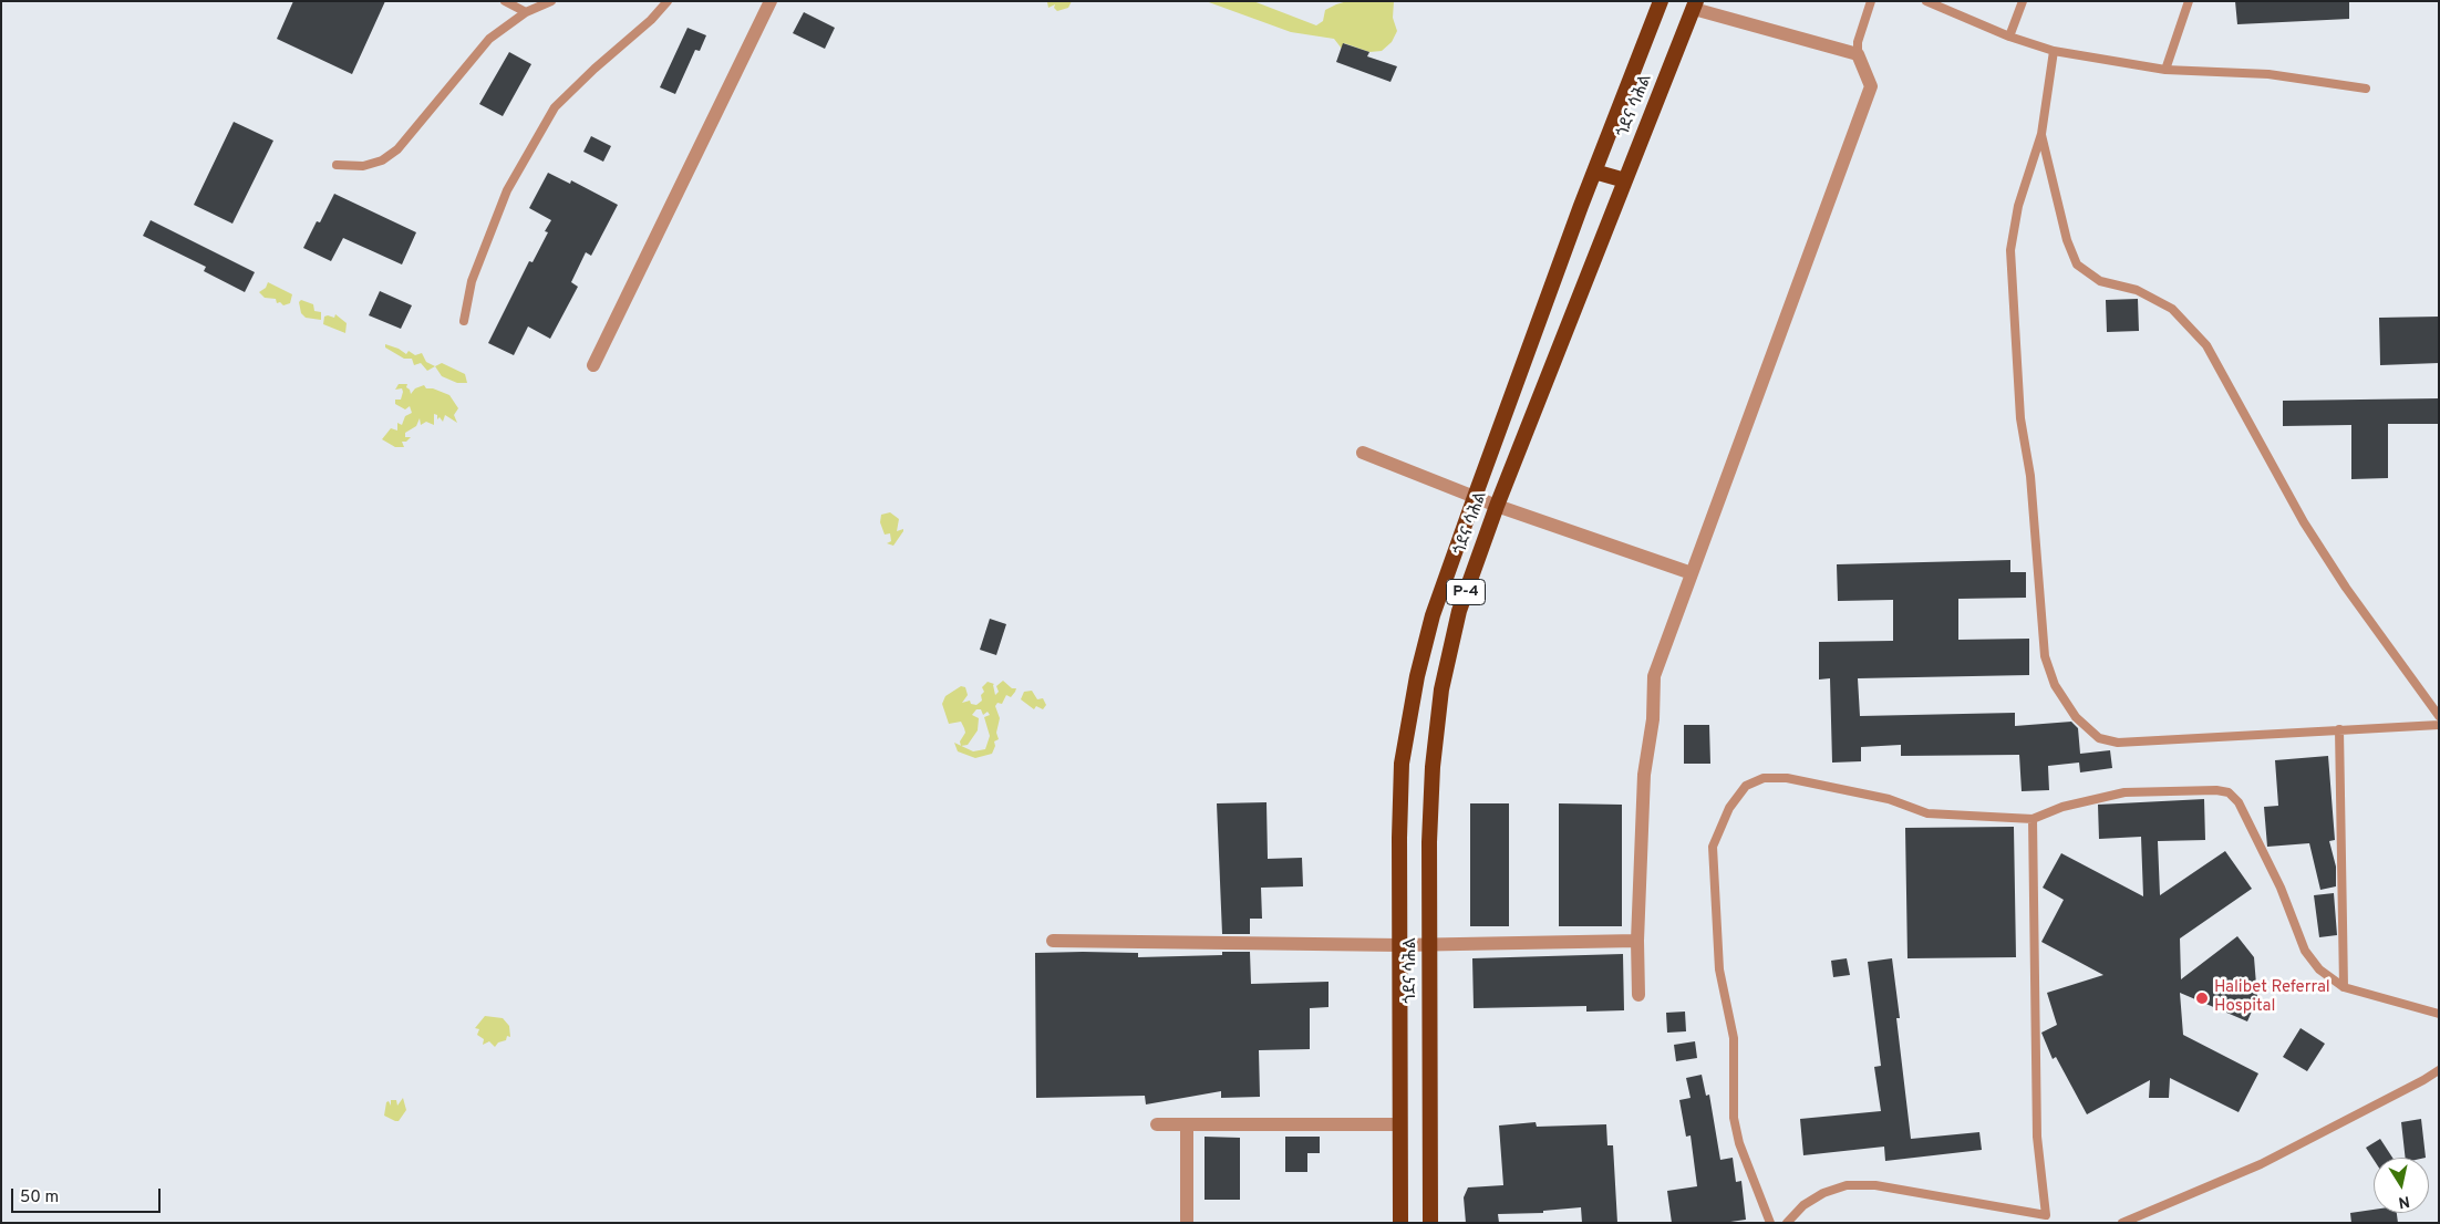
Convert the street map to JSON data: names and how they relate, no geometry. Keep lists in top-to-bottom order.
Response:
{
  "streets": {
    "highway": ["ጎደና ሳሕል", "P-4"]
  },
  "places": ["Halibet Referral Hospital"],
  "scale_bar": "50 m",
  "north": "bottom"
}
